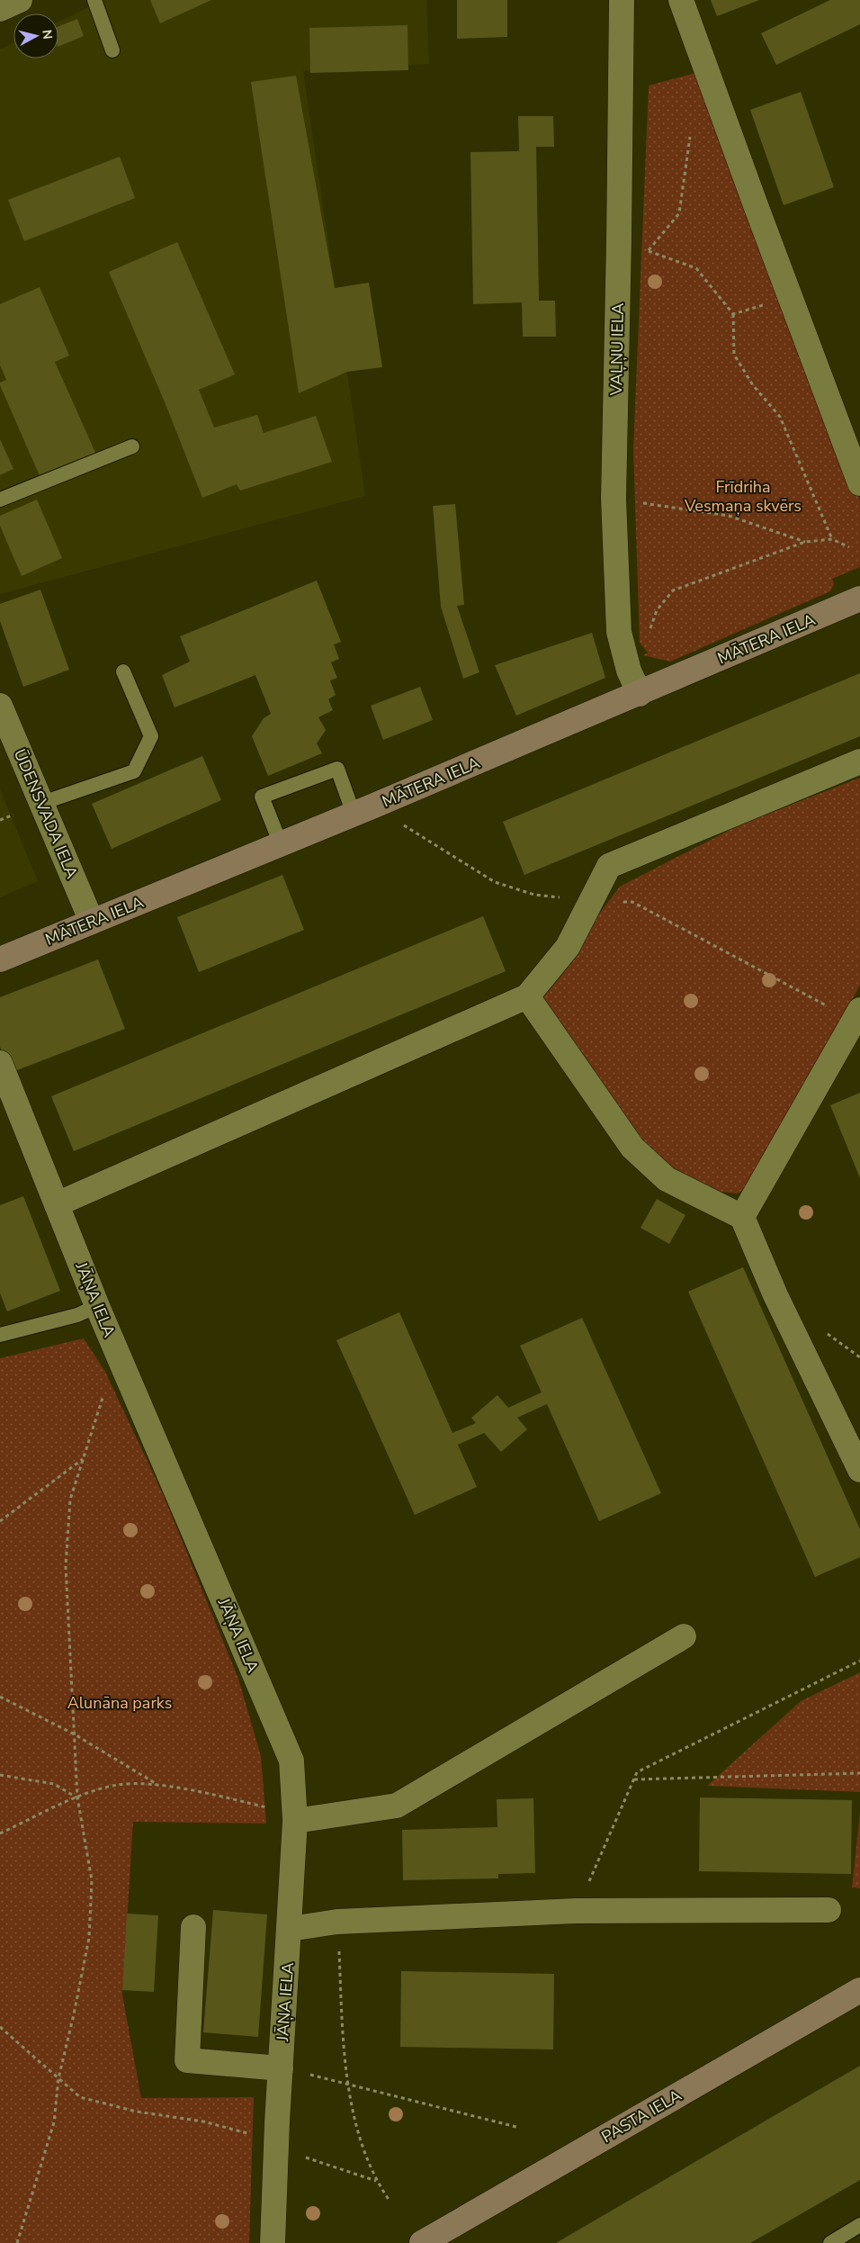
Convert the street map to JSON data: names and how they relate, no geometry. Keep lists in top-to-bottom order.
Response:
{
  "streets": {
    "street": [
      "VAĻŅU IELA",
      "MĀTERA IELA",
      "ŪDENSVADA IELA",
      "JĀŅA IELA",
      "PASTA IELA"
    ]
  },
  "crossings": [
    ["VAĻŅU IELA", "MĀTERA IELA"],
    ["MĀTERA IELA", "ŪDENSVADA IELA"]
  ],
  "parks": ["Frīdriha Vesmaņa skvērs", "Alunāna parks"],
  "north": "right"
}
